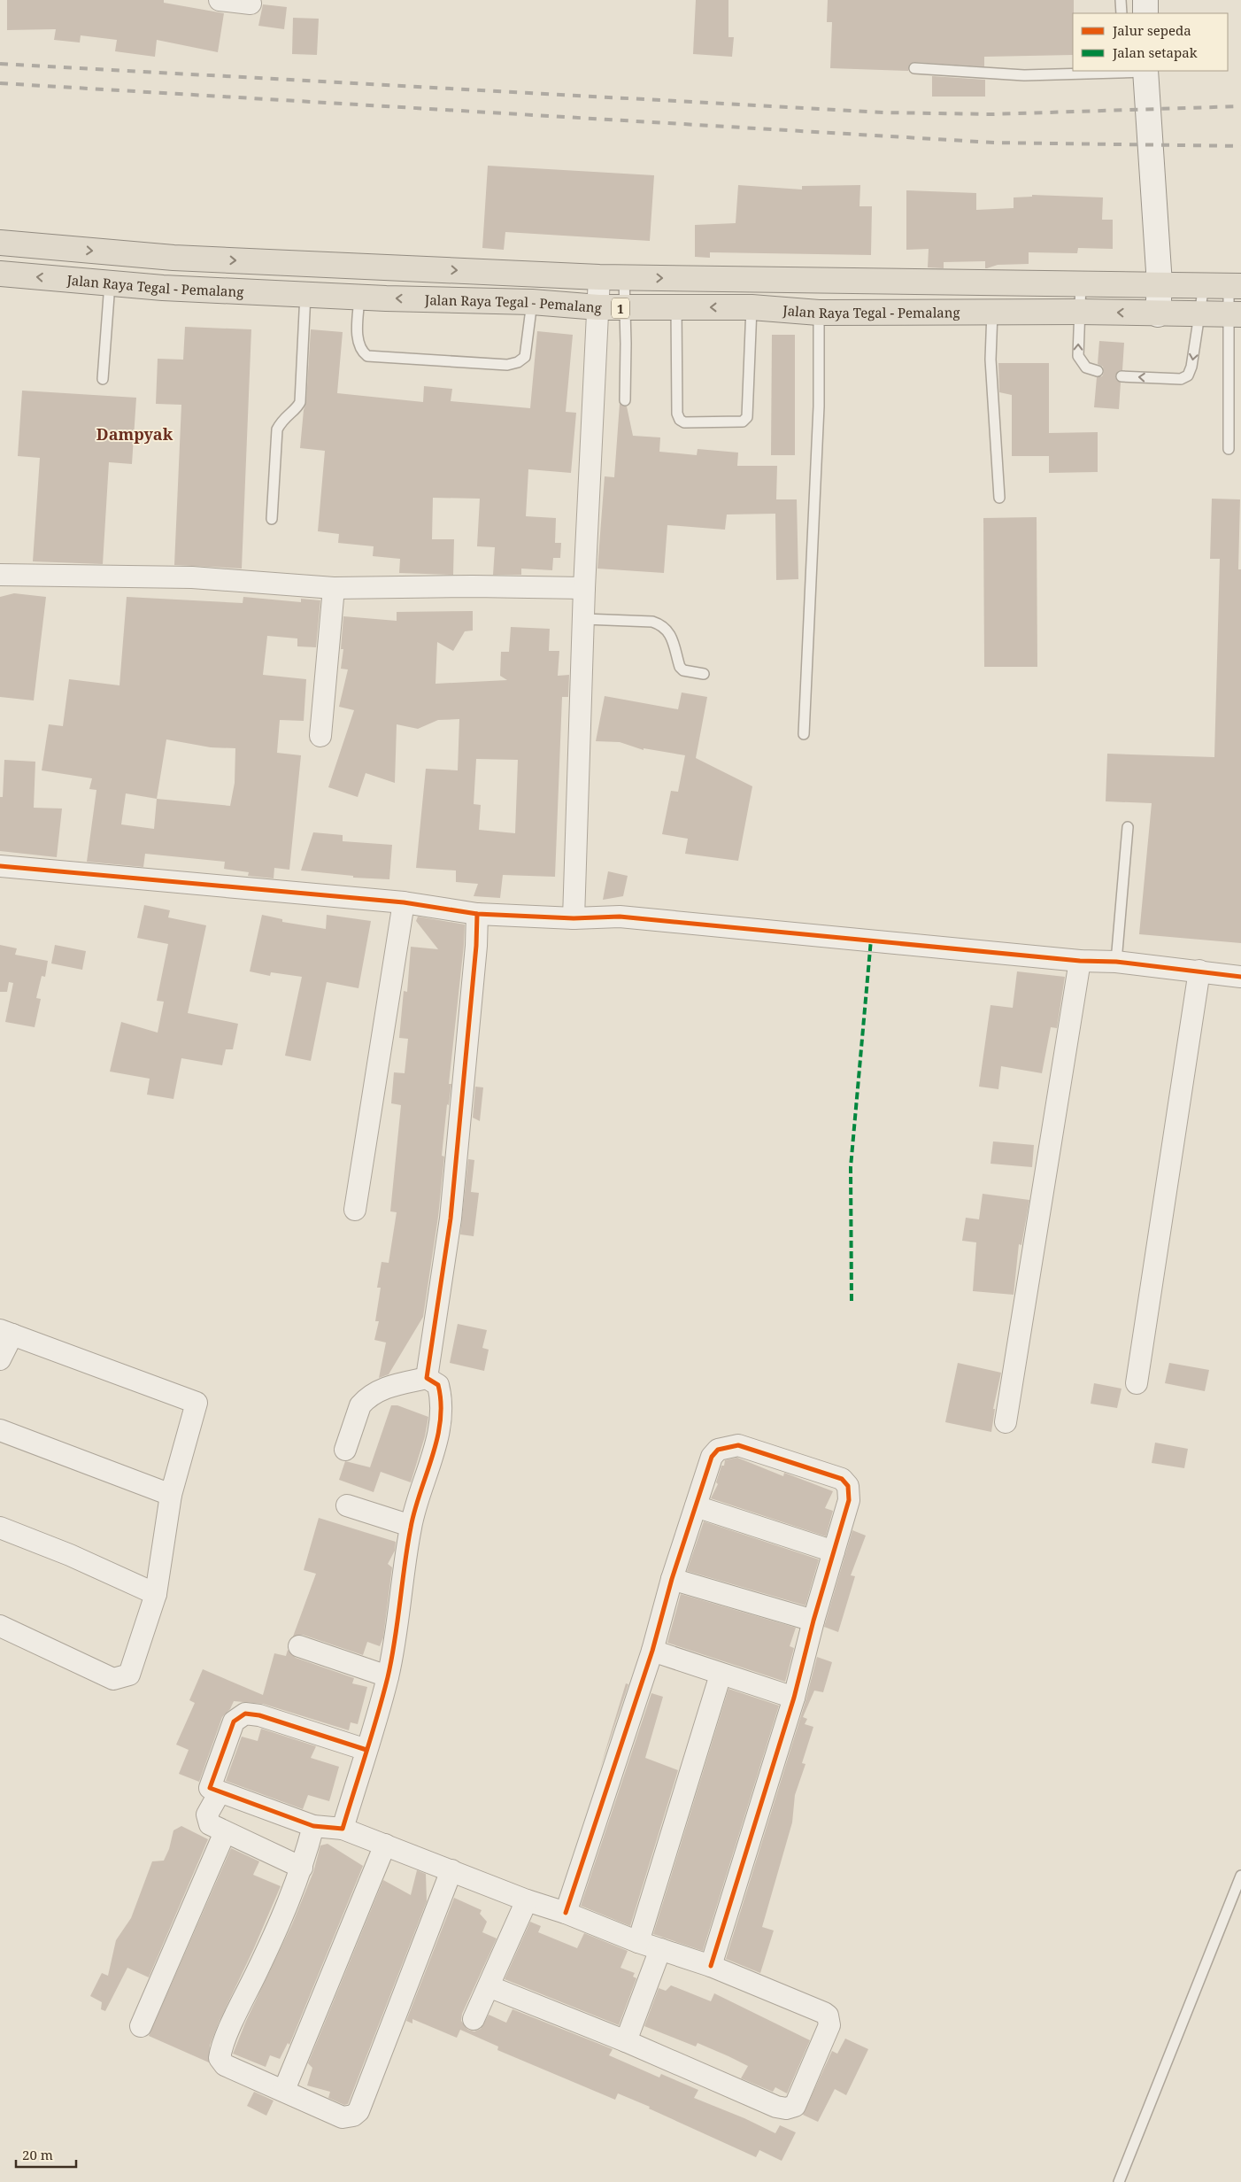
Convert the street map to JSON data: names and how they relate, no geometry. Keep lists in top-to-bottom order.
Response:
{
  "streets": {
    "highway": ["Jalan Raya Tegal - Pemalang", "1"]
  },
  "districts": ["Dampyak"],
  "legend": ["Jalur sepeda", "Jalan setapak"],
  "scale_bar": "20 m"
}
